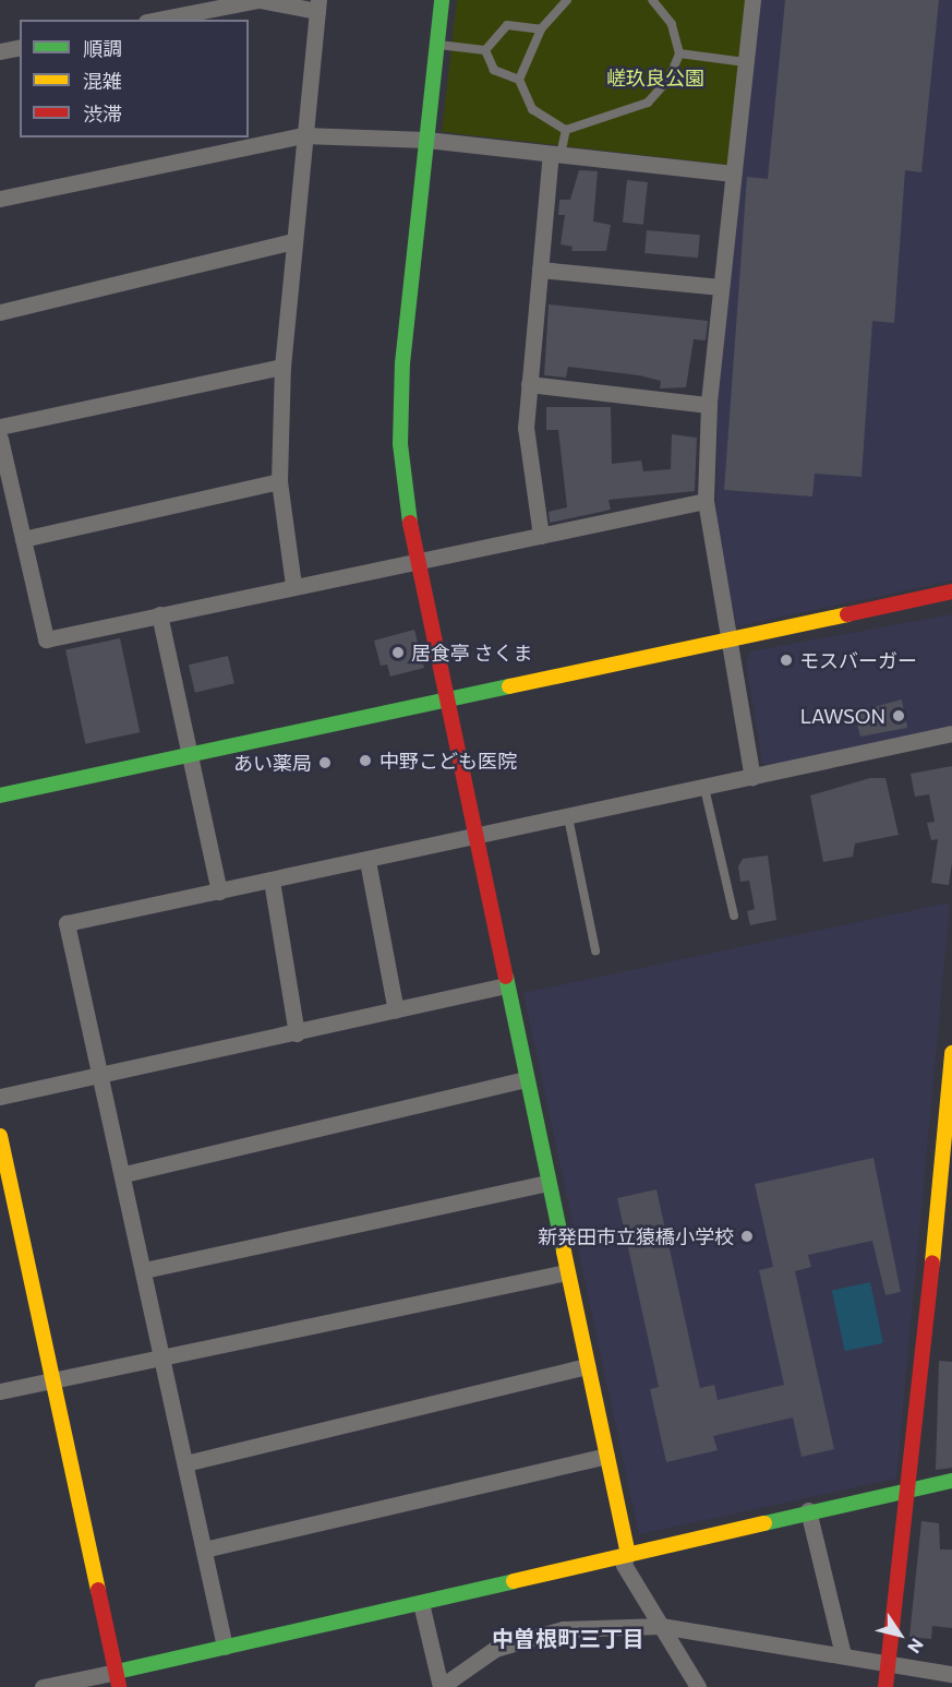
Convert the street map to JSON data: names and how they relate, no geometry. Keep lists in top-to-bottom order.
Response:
{
  "districts": ["中曽根町三丁目"],
  "parks": ["嵯玖良公園"],
  "places": [
    "居食亭 さくま",
    "モスバーガー",
    "LAWSON",
    "中野こども医院",
    "あい薬局",
    "新発田市立猿橋小学校"
  ],
  "legend": ["順調", "混雑", "渋滞"],
  "north": "bottom right"
}
